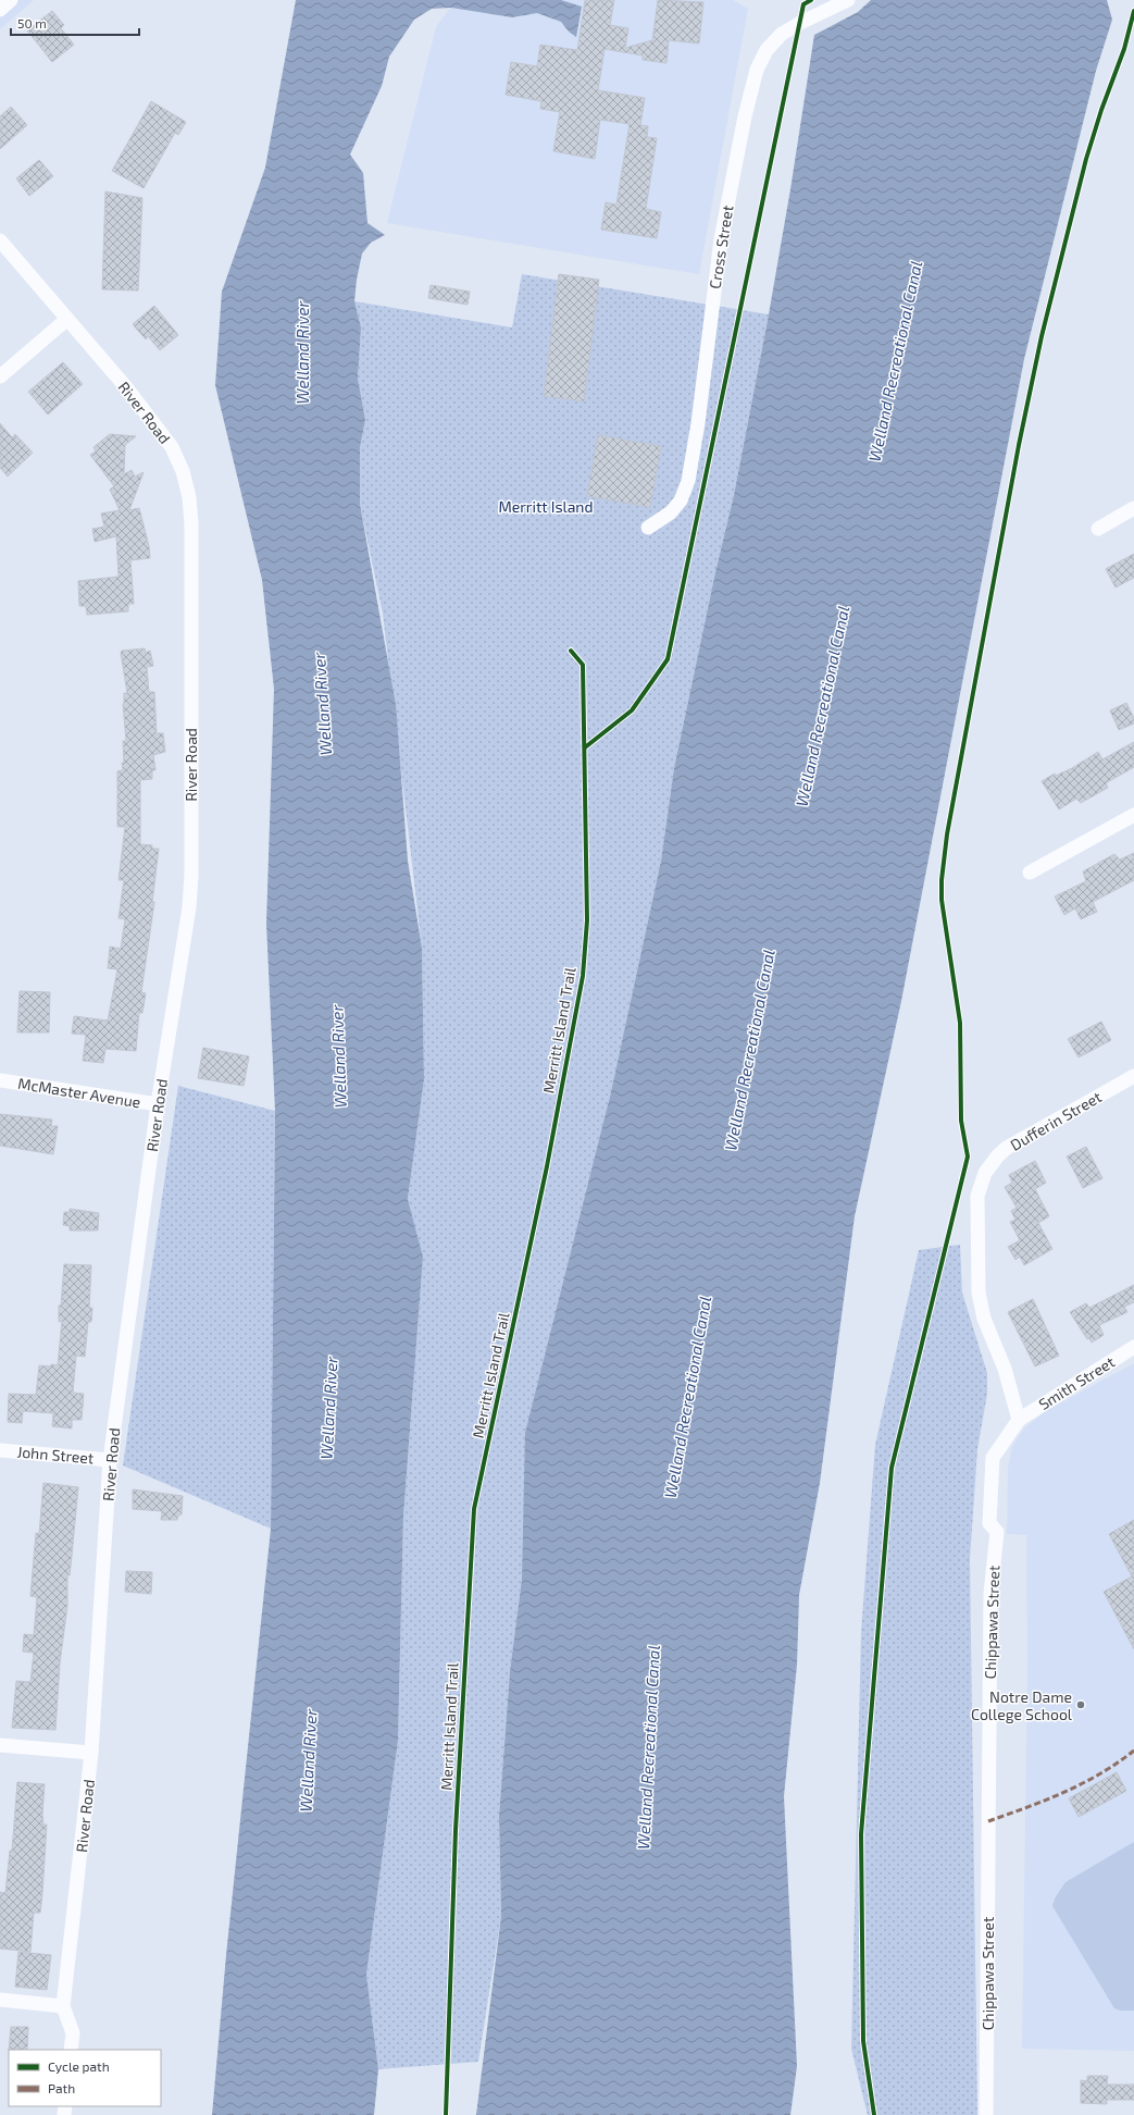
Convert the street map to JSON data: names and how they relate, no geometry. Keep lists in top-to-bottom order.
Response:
{
  "streets": {
    "street": [
      "Cross Street",
      "River Road",
      "McMaster Avenue",
      "Dufferin Street",
      "Smith Street",
      "John Street",
      "Chippawa Street"
    ],
    "cycle path": ["Merritt Island Trail"]
  },
  "crossings": [
    ["River Road", "McMaster Avenue"],
    ["River Road", "John Street"],
    ["Dufferin Street", "Smith Street"],
    ["Dufferin Street", "Chippawa Street"],
    ["Smith Street", "Chippawa Street"]
  ],
  "water": ["Welland River", "Welland Recreational Canal"],
  "parks": ["Merritt Island"],
  "places": ["Notre Dame College School"],
  "legend": ["Cycle path", "Path"],
  "scale_bar": "50 m"
}
